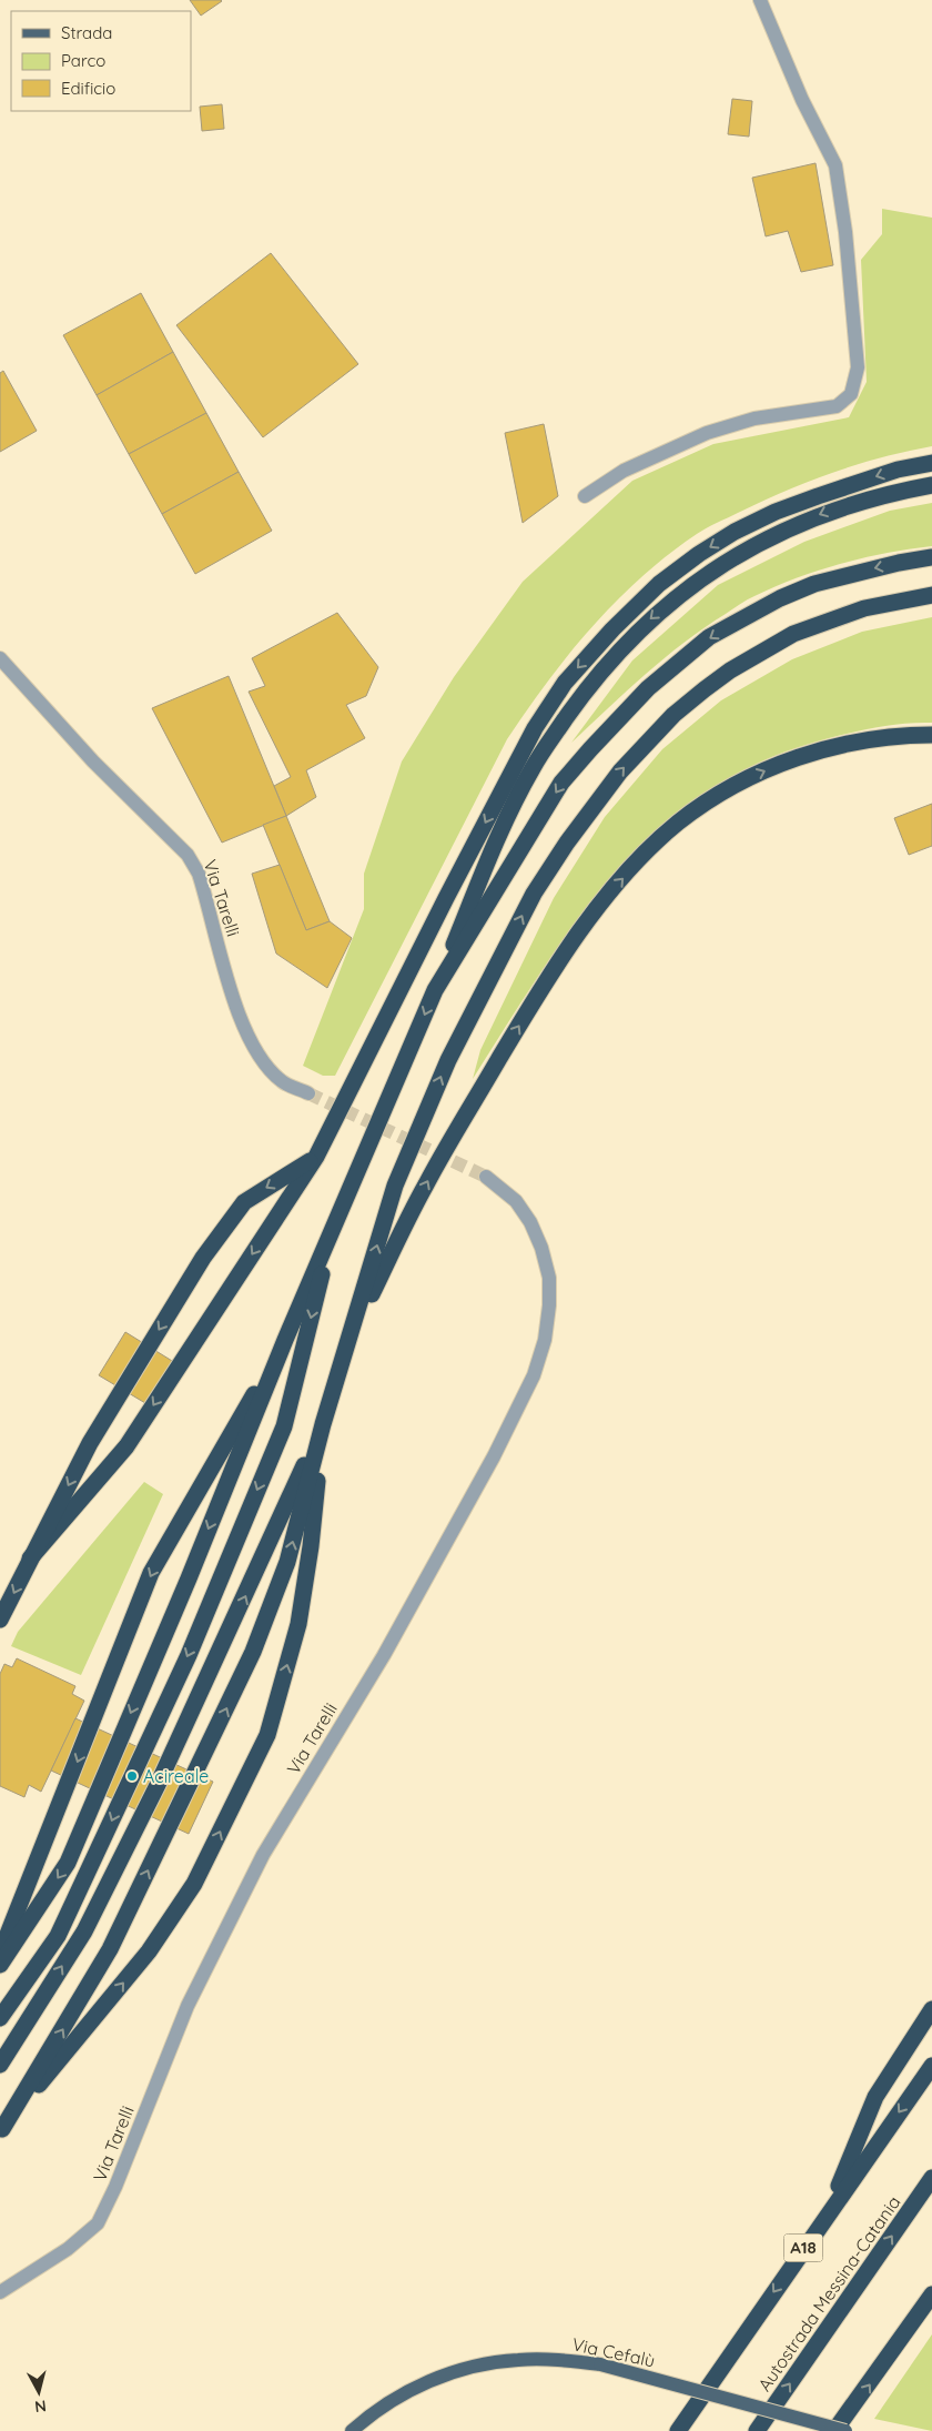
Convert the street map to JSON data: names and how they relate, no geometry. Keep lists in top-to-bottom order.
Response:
{
  "streets": {
    "highway": ["A18", "Autostrada Messina-Catania"],
    "main road": ["Via Cefalù"],
    "street": ["Via Tarelli"]
  },
  "places": ["Acireale"],
  "legend": ["Strada", "Parco", "Edificio"],
  "north": "bottom"
}
